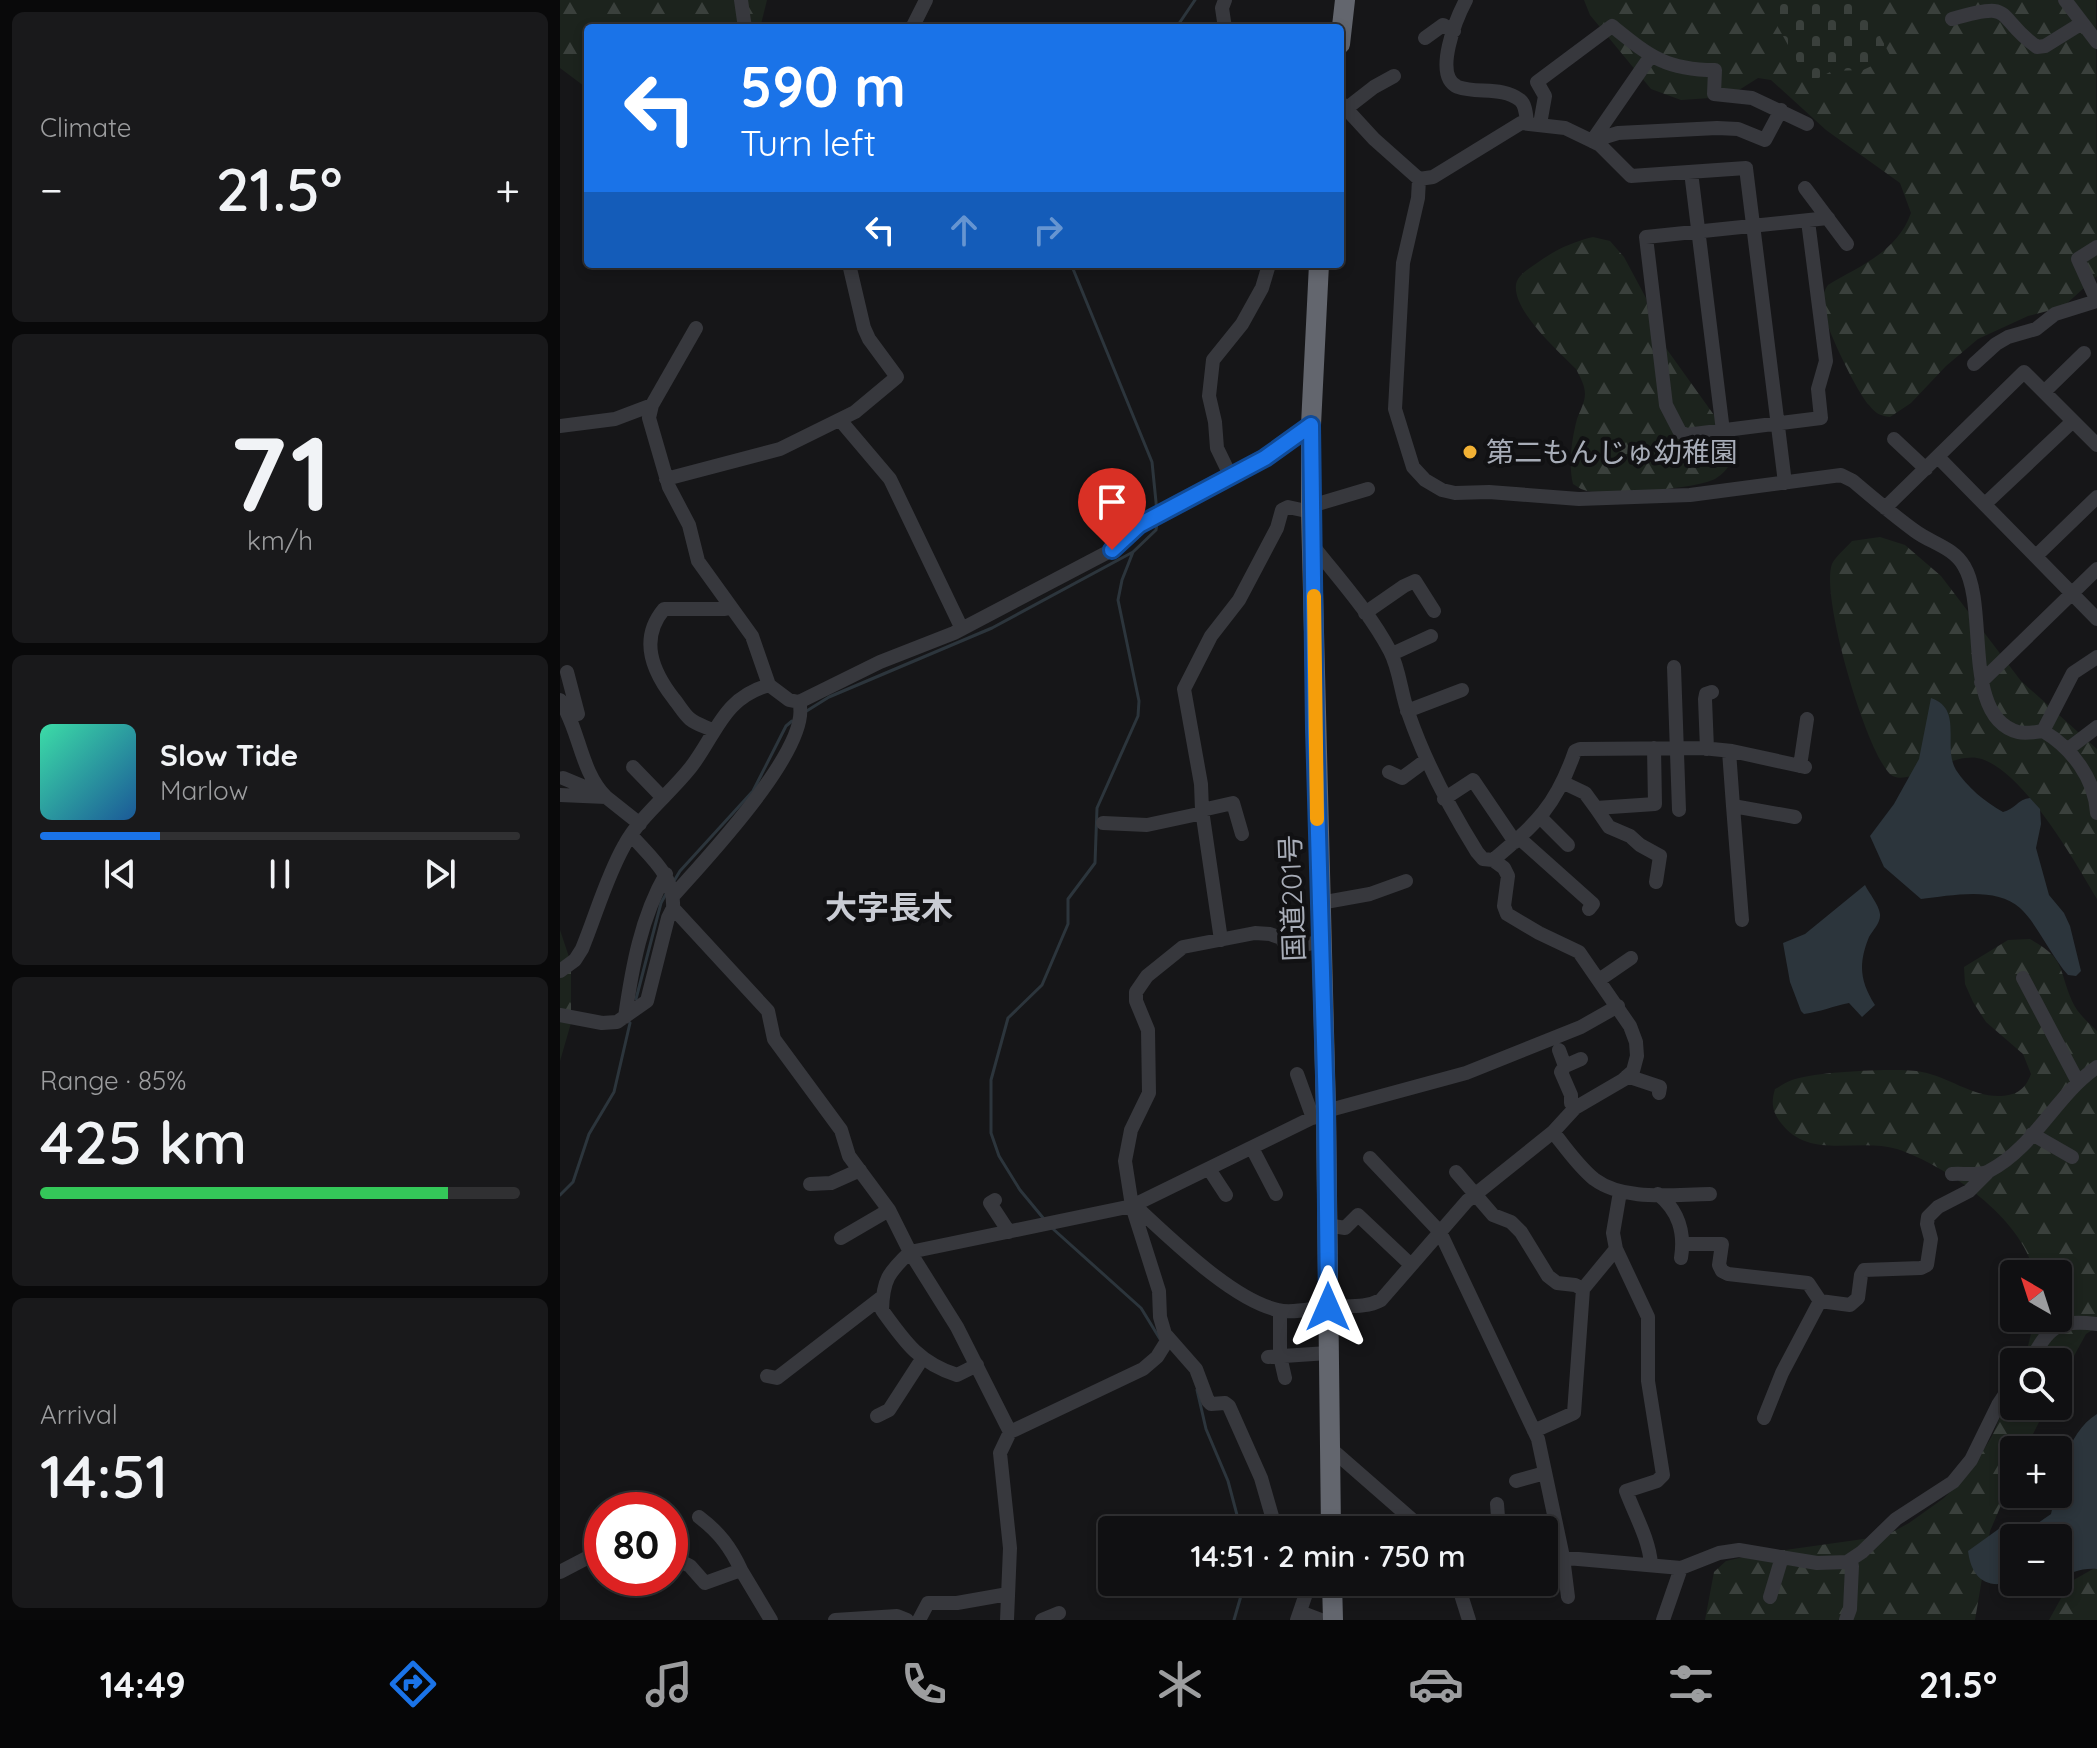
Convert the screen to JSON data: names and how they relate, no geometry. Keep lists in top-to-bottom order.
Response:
{
  "streets": {
    "highway": ["国道201号"]
  },
  "districts": ["大字長木"],
  "places": ["第二もんじゅ幼稚園"],
  "north": "top left",
  "page": {
    "tile": [
      "Climate",
      ["71", "km/h"],
      ["Range · 85%", "425 km"],
      ["Arrival", "14:51"]
    ],
    "turn": ["590 m", "Turn left"],
    "heat": ["−", "21.5°", "+"],
    "song": ["Slow Tide", "Marlow"],
    "map_buttons": ["+", "−"],
    "limit": "80",
    "trip": "14:51 · 2 min · 750 m",
    "tabs": ["14:49", "21.5°"]
  }
}
